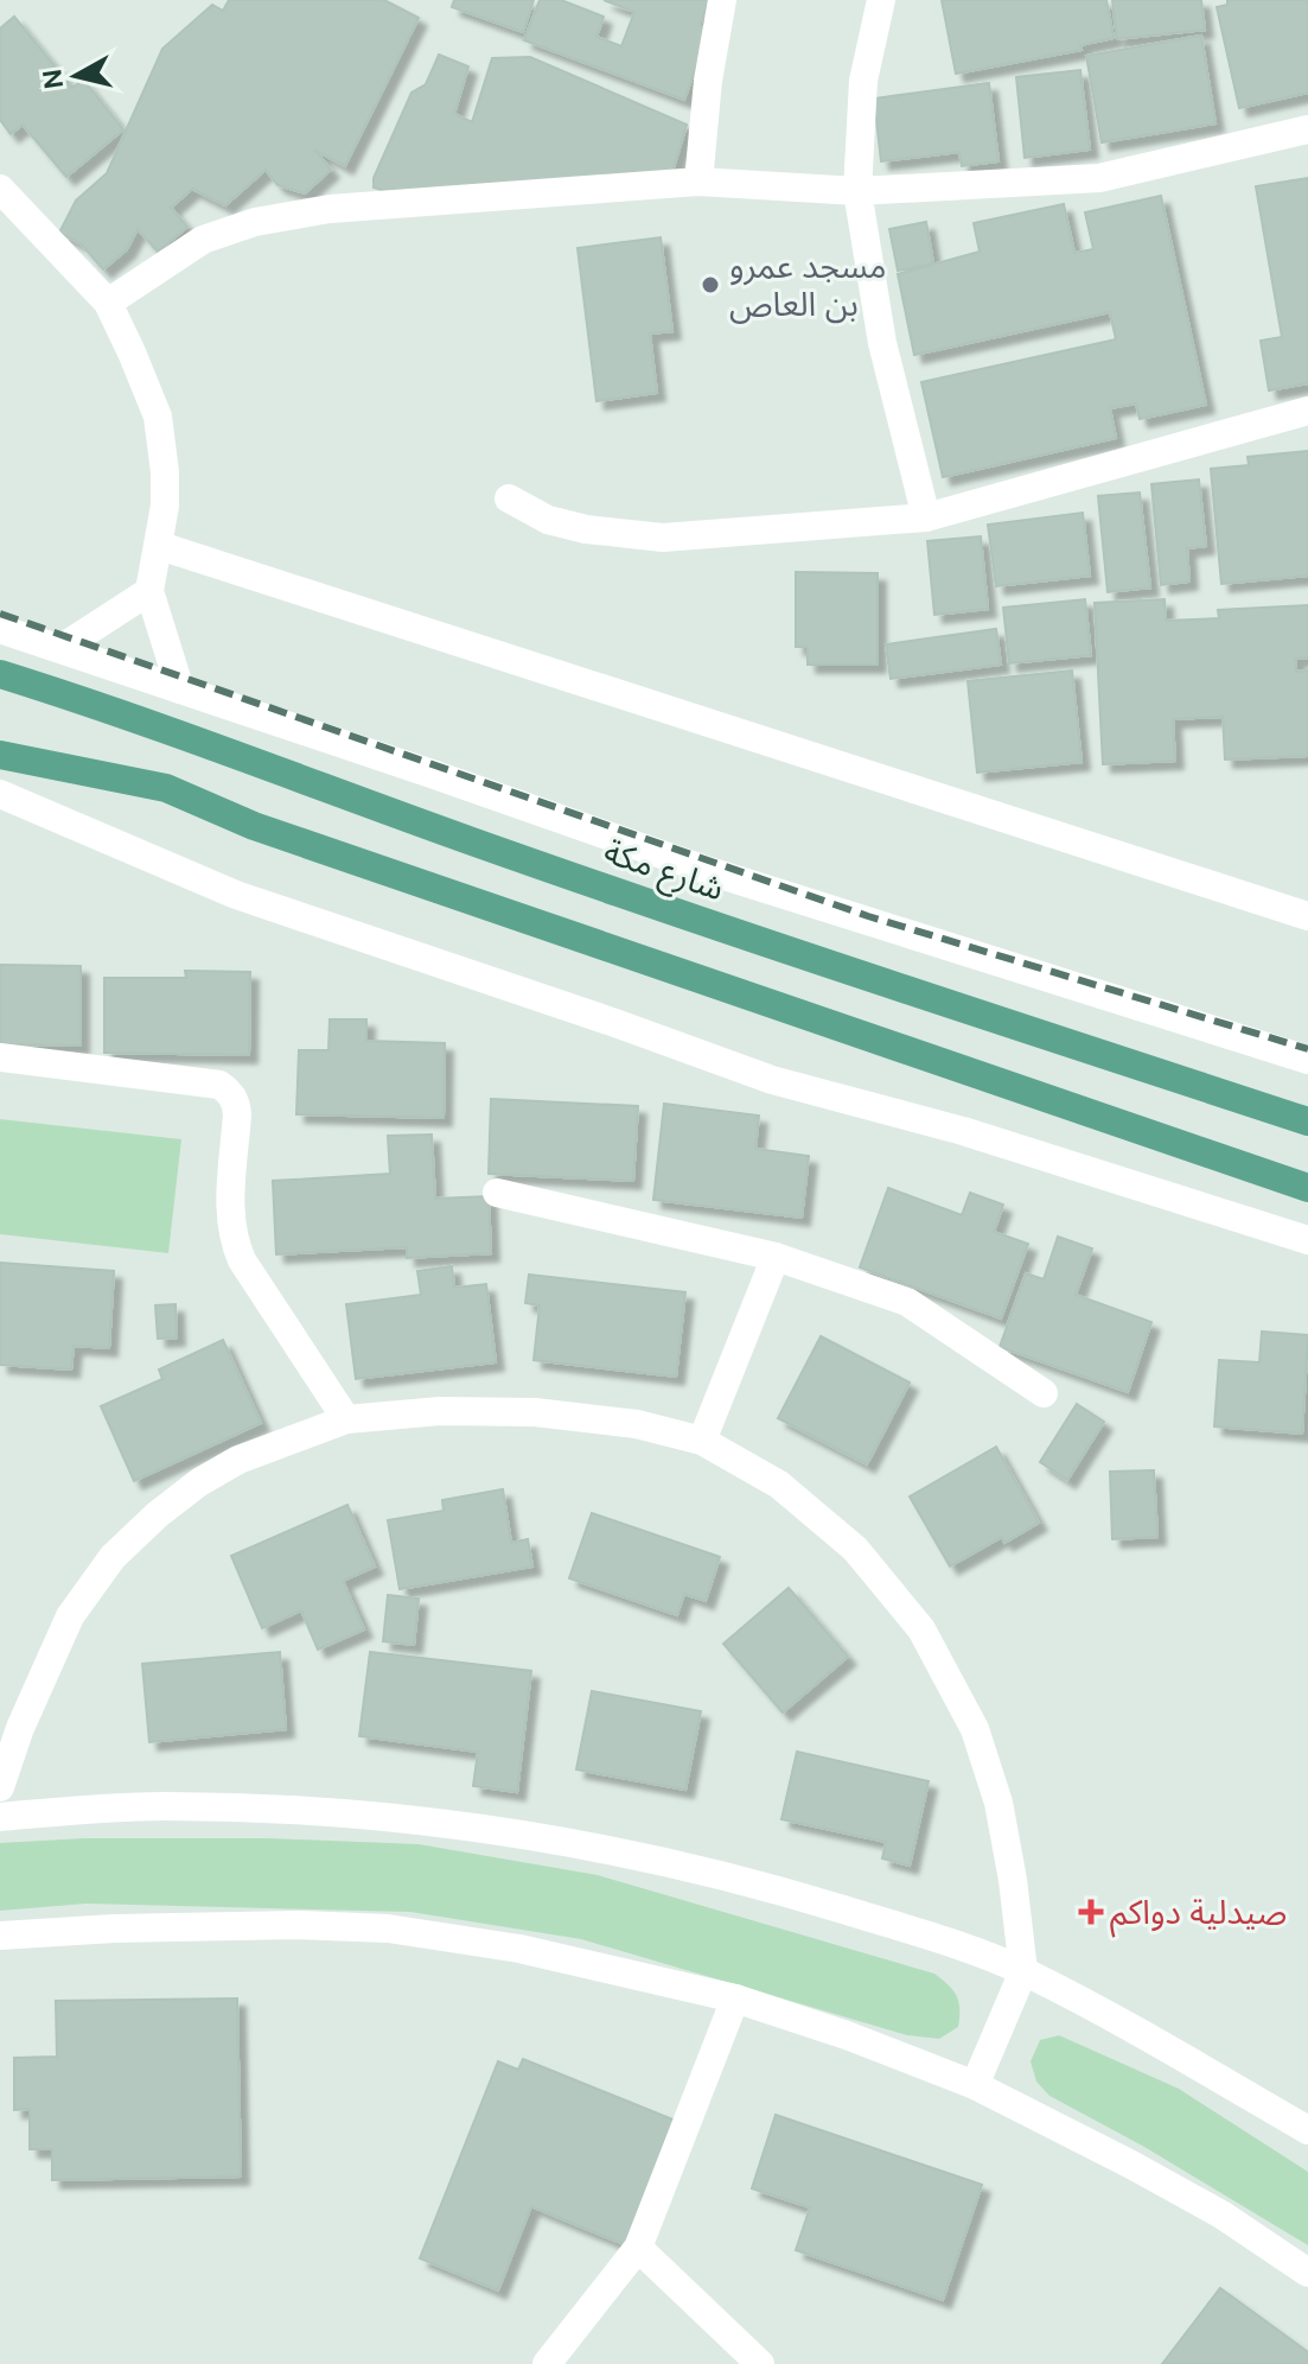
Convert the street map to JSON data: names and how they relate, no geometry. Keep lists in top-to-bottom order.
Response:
{
  "streets": {
    "main road": ["شارع مكة"]
  },
  "places": {
    "other": ["مسجد عمرو بن العاص"],
    "health": ["صيدلية دواكم"]
  },
  "north": "left"
}
